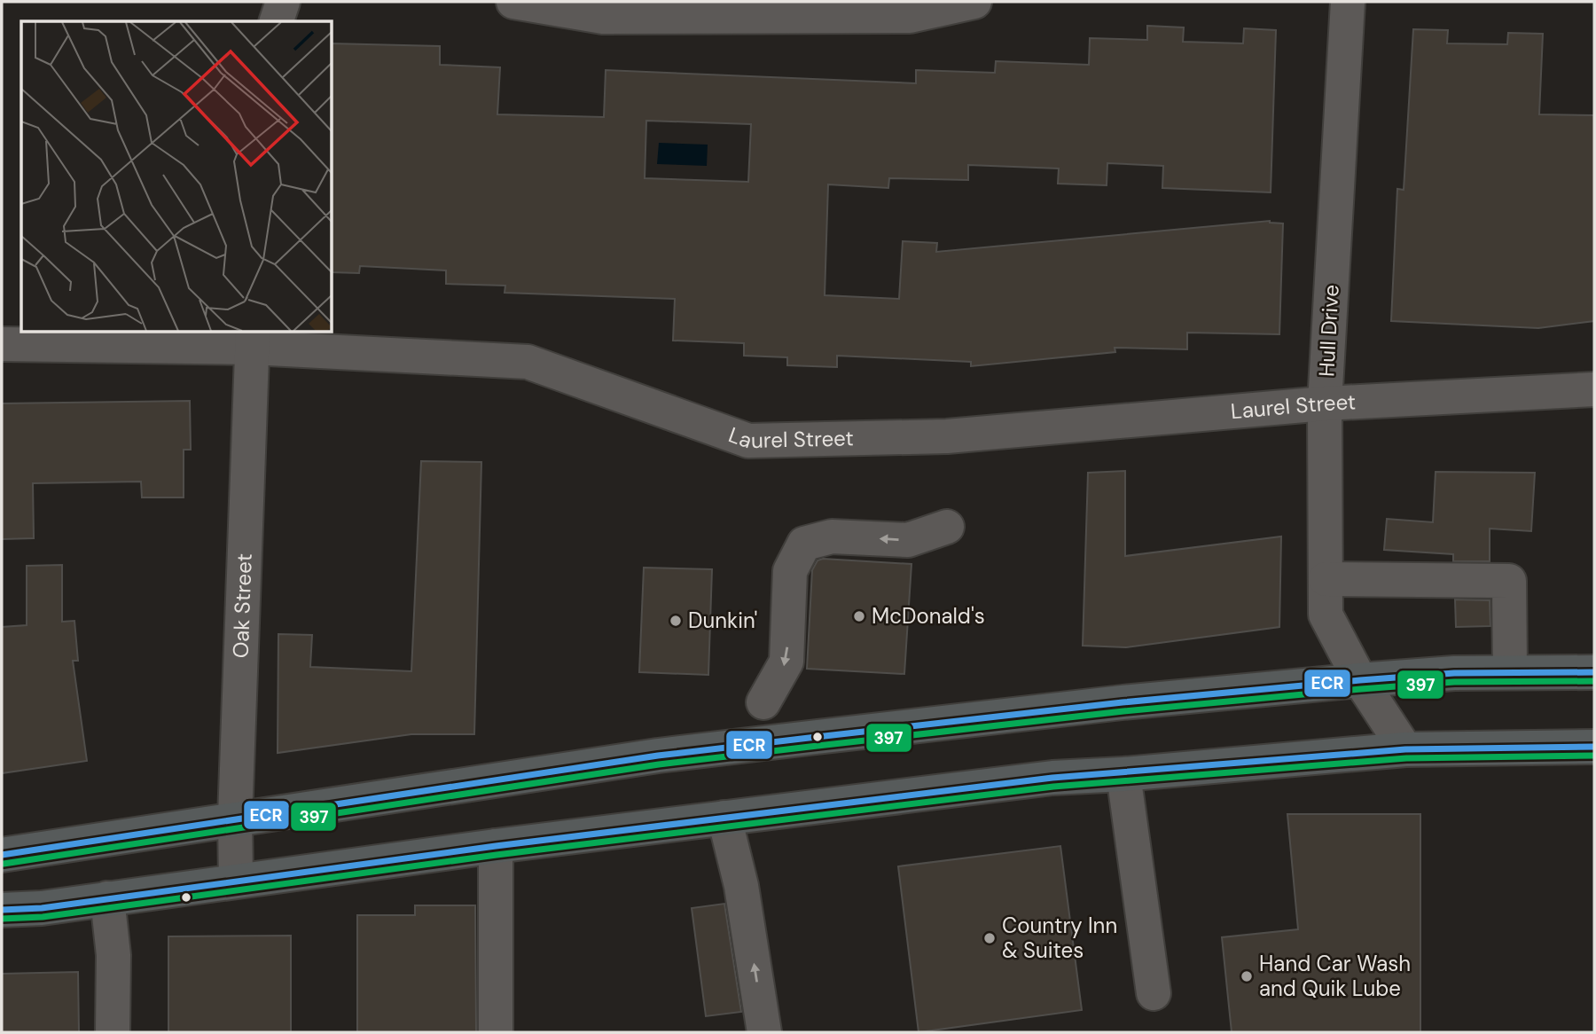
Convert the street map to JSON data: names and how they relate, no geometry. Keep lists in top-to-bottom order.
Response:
{
  "streets": {
    "street": ["Hull Drive", "Laurel Street", "Oak Street"]
  },
  "crossings": [
    ["Hull Drive", "Laurel Street"],
    ["Laurel Street", "Oak Street"]
  ],
  "places": [
    "McDonald's",
    "Dunkin'",
    "Country Inn & Suites",
    "Hand Car Wash and Quik Lube"
  ],
  "lines": ["transit line ECR", "transit line 397"]
}
